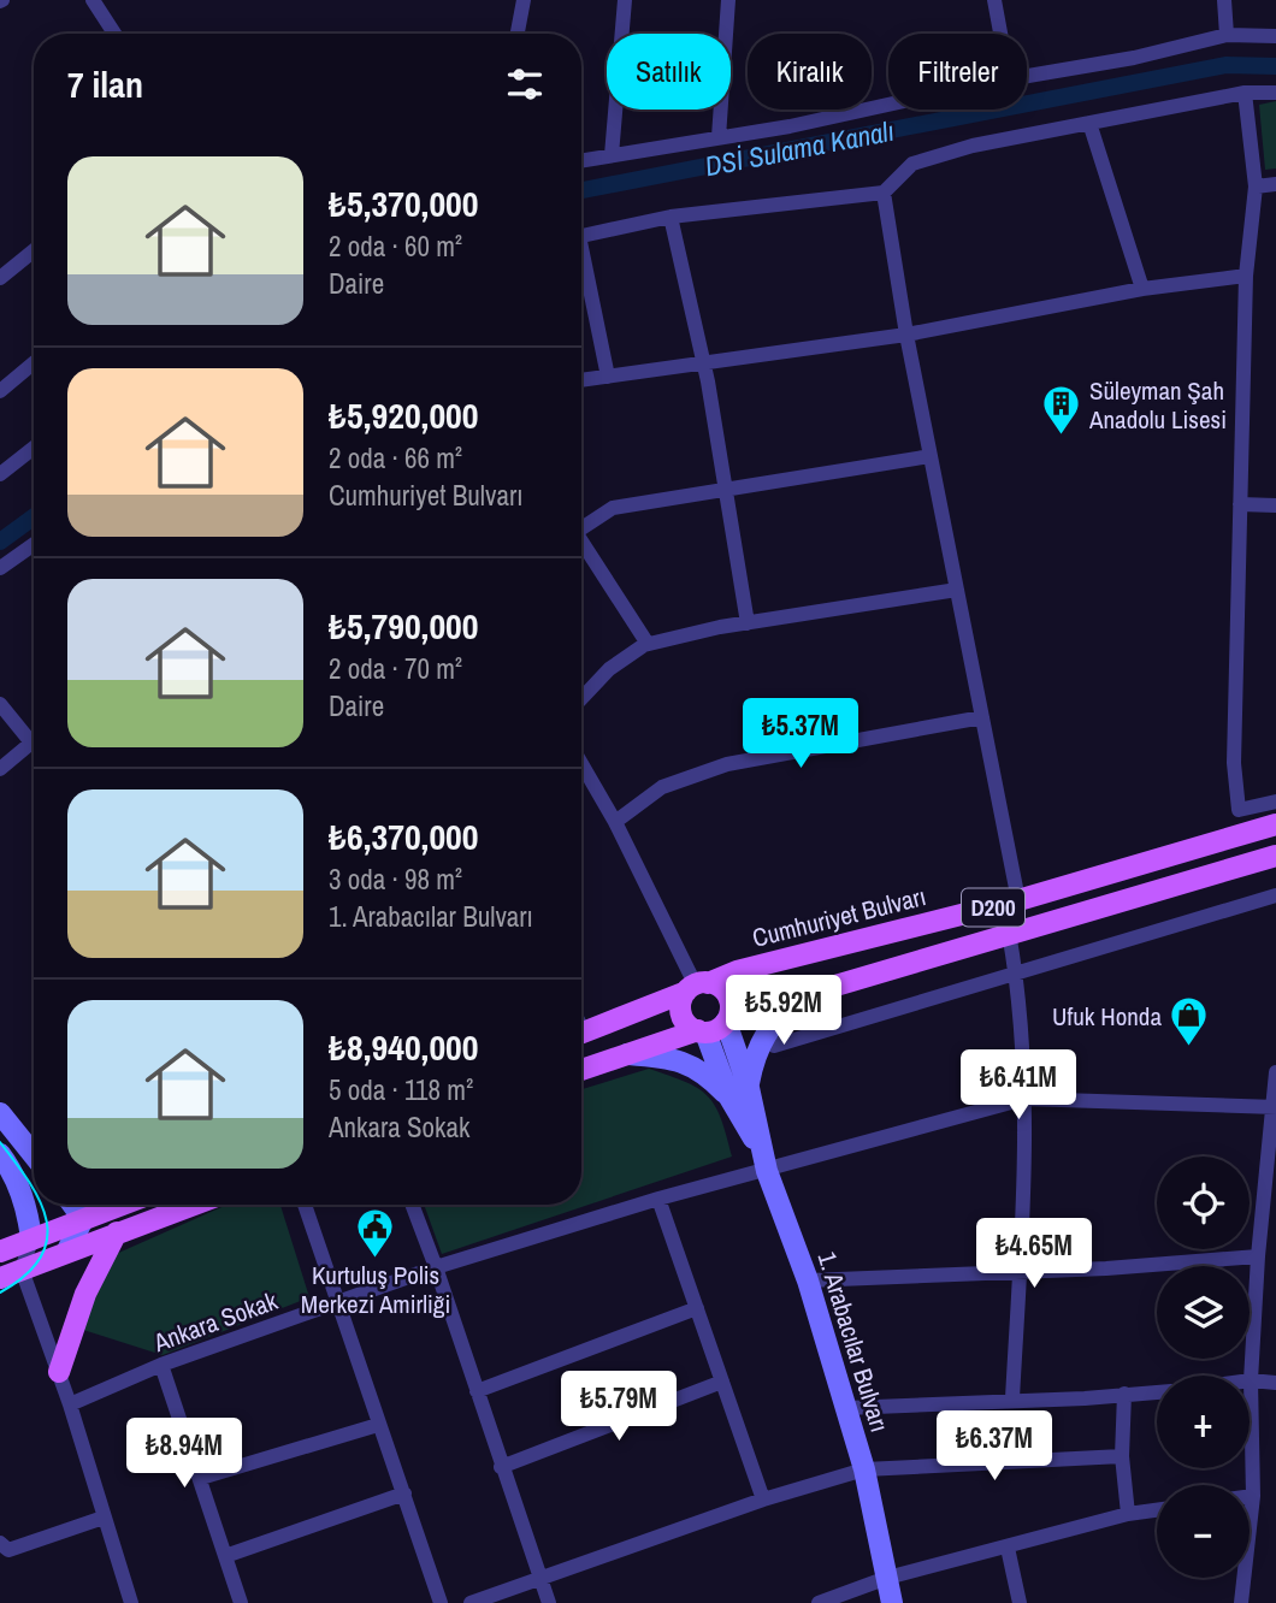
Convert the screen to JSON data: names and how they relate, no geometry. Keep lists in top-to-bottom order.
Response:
{
  "streets": {
    "main road": ["D200", "Cumhuriyet Bulvarı", "1. Arabacılar Bulvarı"],
    "street": ["Ankara Sokak"]
  },
  "crossings": [
    ["Cumhuriyet Bulvarı", "1. Arabacılar Bulvarı"],
    ["Ankara Sokak", "1. Arabacılar Bulvarı"]
  ],
  "water": ["DSİ Sulama Kanalı"],
  "places": {
    "building": ["Süleyman Şah Anadolu Lisesi"],
    "shop": ["Ufuk Honda"],
    "public building": ["Kurtuluş Polis Merkezi Amirliği"]
  },
  "page": {
    "chip": ["Satılık", "Kiralık", "Filtreler"],
    "heading": "7 ilan",
    "list": [
      {
        "name": "₺5,370,000",
        "note": "2 oda · 60 m² · Daire"
      },
      {
        "name": "₺5,920,000",
        "note": "2 oda · 66 m² · Cumhuriyet Bulvarı"
      },
      {
        "name": "₺5,790,000",
        "note": "2 oda · 70 m² · Daire"
      },
      {
        "name": "₺6,370,000",
        "note": "3 oda · 98 m² · 1. Arabacılar Bulvarı"
      },
      {
        "name": "₺8,940,000",
        "note": "5 oda · 118 m² · Ankara Sokak"
      }
    ],
    "price": [
      "₺5.37M",
      "₺5.92M",
      "₺6.41M",
      "₺4.65M",
      "₺5.79M",
      "₺6.37M",
      "₺8.94M"
    ],
    "map_buttons": ["+", "−"]
  }
}
